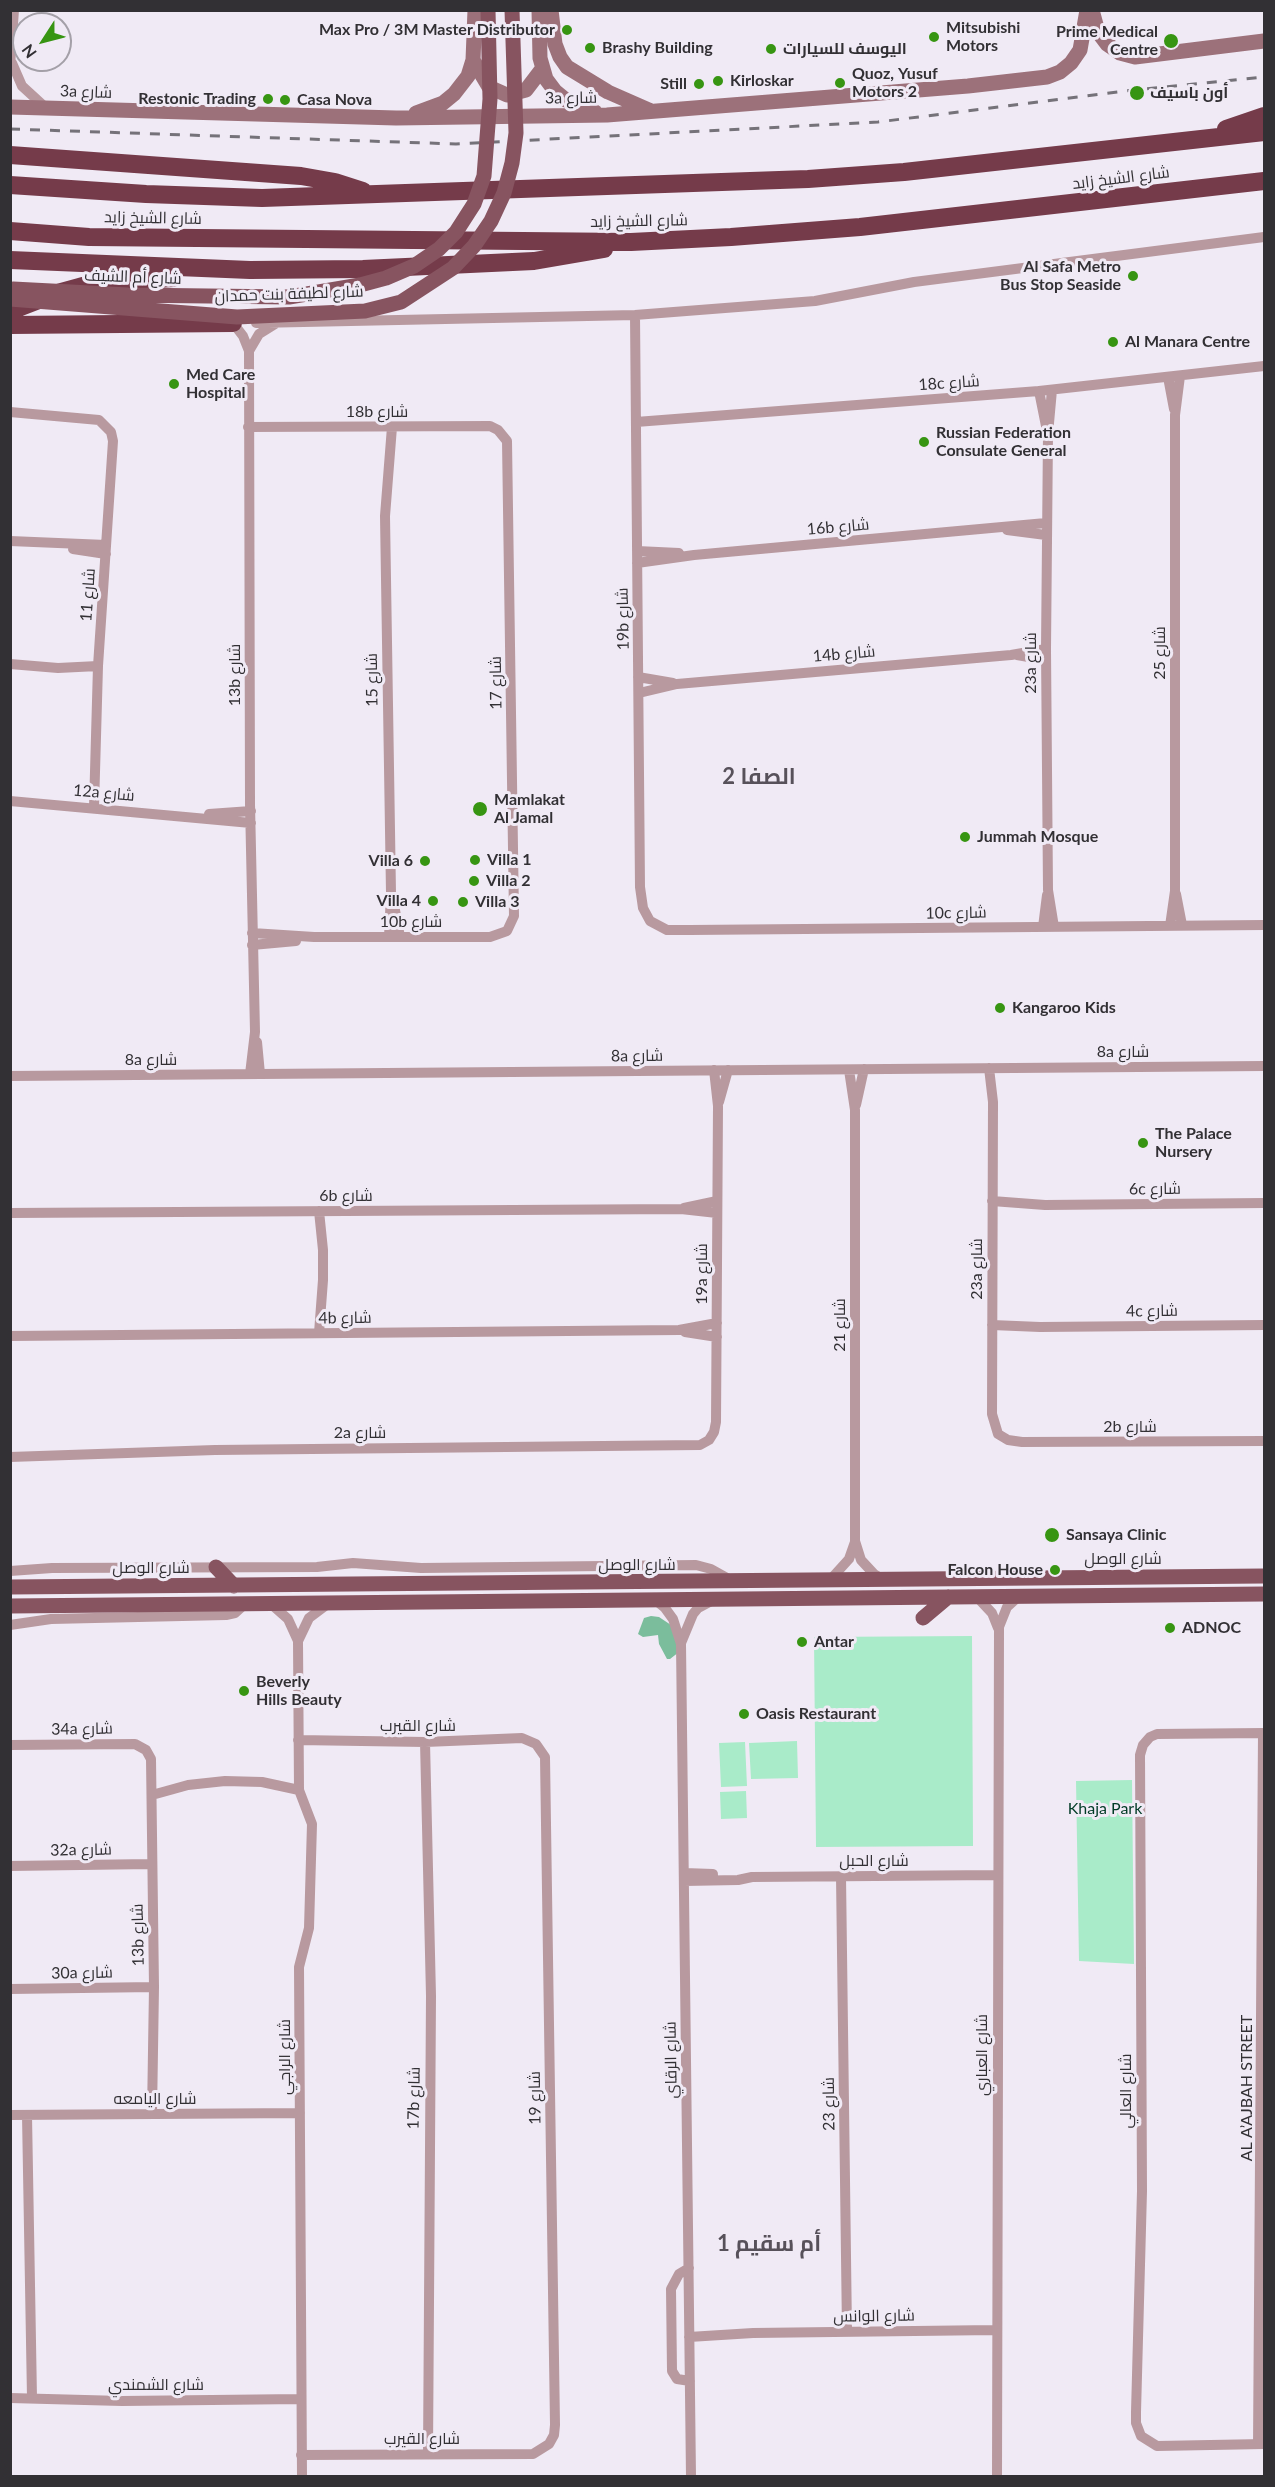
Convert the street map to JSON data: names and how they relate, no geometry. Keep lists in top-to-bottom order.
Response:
{
  "streets": {
    "highway": ["شارع الشيخ زايد"],
    "main road": ["شارع أم الشيف", "شارع لطيفة بنت حمدان", "شارع الوصل"],
    "street": [
      "3a شارع",
      "18c شارع",
      "18b شارع",
      "16b شارع",
      "شارع 11",
      "19b شارع",
      "شارع 25",
      "14b شارع",
      "23a شارع",
      "13b شارع",
      "شارع 15",
      "شارع 17",
      "12a شارع",
      "10c شارع",
      "10b شارع",
      "8a شارع",
      "6c شارع",
      "6b شارع",
      "19a شارع",
      "4c شارع",
      "4b شارع",
      "شارع 21",
      "2b شارع",
      "2a شارع",
      "شارع القيرب",
      "34a شارع",
      "32a شارع",
      "شارع الحبل",
      "30a شارع",
      "شارع العباري",
      "شارع الراجي",
      "شارع الرقاي",
      "AL A’AJBAH STREET",
      "شارع العالي",
      "17b شارع",
      "شارع 19",
      "شارع اليامعه",
      "شارع 23",
      "شارع الوانس",
      "شارع الشمندي"
    ]
  },
  "crossings": [
    ["شارع أم الشيف", "شارع لطيفة بنت حمدان"],
    ["18c شارع", "19b شارع"],
    ["18c شارع", "شارع 25"],
    ["18c شارع", "23a شارع"],
    ["18b شارع", "13b شارع"],
    ["18b شارع", "شارع 15"],
    ["18b شارع", "شارع 17"],
    ["16b شارع", "19b شارع"],
    ["16b شارع", "23a شارع"],
    ["شارع 11", "12a شارع"],
    ["19b شارع", "14b شارع"],
    ["19b شارع", "10c شارع"],
    ["شارع 25", "10c شارع"],
    ["14b شارع", "23a شارع"],
    ["23a شارع", "10c شارع"],
    ["23a شارع", "8a شارع"],
    ["23a شارع", "6c شارع"],
    ["23a شارع", "4c شارع"],
    ["23a شارع", "2b شارع"],
    ["13b شارع", "12a شارع"],
    ["13b شارع", "10b شارع"],
    ["13b شارع", "8a شارع"],
    ["13b شارع", "34a شارع"],
    ["13b شارع", "32a شارع"],
    ["13b شارع", "30a شارع"],
    ["13b شارع", "شارع اليامعه"],
    ["شارع 15", "10b شارع"],
    ["شارع 17", "10b شارع"],
    ["8a شارع", "19a شارع"],
    ["8a شارع", "شارع 21"],
    ["6b شارع", "19a شارع"],
    ["19a شارع", "4b شارع"],
    ["19a شارع", "2a شارع"],
    ["شارع 21", "شارع الوصل"],
    ["شارع الوصل", "شارع العباري"],
    ["شارع الوصل", "شارع الراجي"],
    ["شارع الوصل", "شارع الرقاي"],
    ["شارع القيرب", "شارع الراجي"],
    ["شارع القيرب", "17b شارع"],
    ["شارع القيرب", "شارع 19"],
    ["شارع الحبل", "شارع العباري"],
    ["شارع الحبل", "شارع الرقاي"],
    ["شارع الحبل", "شارع 23"],
    ["شارع العباري", "شارع الوانس"],
    ["شارع الراجي", "شارع اليامعه"],
    ["شارع الراجي", "شارع الشمندي"],
    ["شارع الرقاي", "شارع الوانس"],
    ["AL A’AJBAH STREET", "شارع العالي"],
    ["شارع 23", "شارع الوانس"]
  ],
  "districts": ["الصفا 2", "أم سقيم 1"],
  "parks": ["Khaja Park"],
  "places": [
    "Max Pro / 3M Master Distributor",
    "Mitsubishi Motors",
    "Prime Medical Centre",
    "Brashy Building",
    "اليوسف للسيارات",
    "Kirloskar",
    "Quoz, Yusuf Motors 2",
    "Still",
    "أون باسيف",
    "Restonic Trading",
    "Casa Nova",
    "Al Safa Metro Bus Stop Seaside",
    "Al Manara Centre",
    "Med Care Hospital",
    "Russian Federation Consulate General",
    "Mamlakat Al Jamal",
    "Jummah Mosque",
    "Villa 1",
    "Villa 6",
    "Villa 2",
    "Villa 4",
    "Villa 3",
    "Kangaroo Kids",
    "The Palace Nursery",
    "Sansaya Clinic",
    "Falcon House",
    "ADNOC",
    "Antar",
    "Beverly Hills Beauty",
    "Oasis Restaurant"
  ],
  "north": "bottom left"
}
